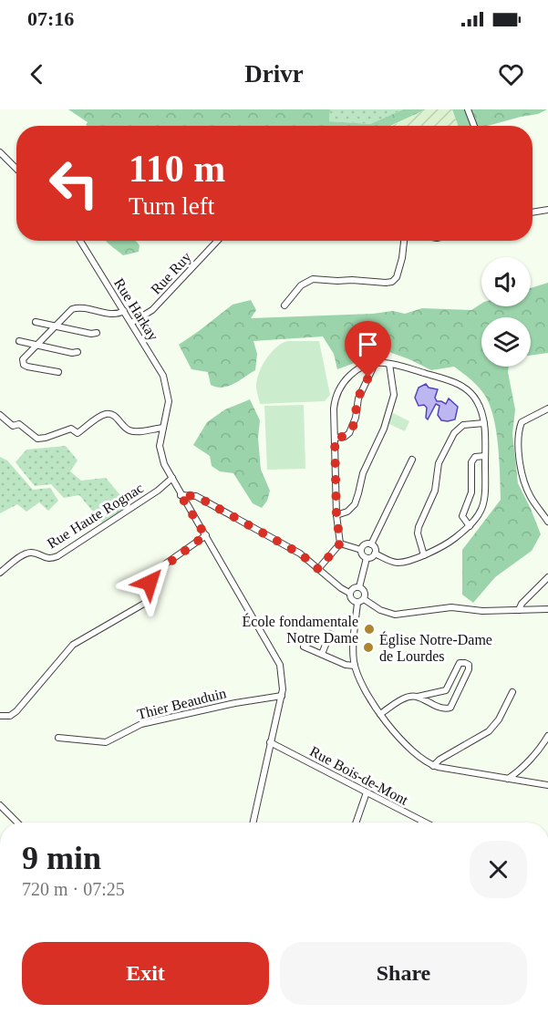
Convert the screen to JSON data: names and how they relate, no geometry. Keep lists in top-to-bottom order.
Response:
{
  "streets": {
    "street": [
      "Rue Ruy",
      "Rue Harkay",
      "Rue Haute Rognac",
      "Thier Beauduin",
      "Rue Bois-de-Mont"
    ]
  },
  "crossings": [
    ["Rue Ruy", "Rue Harkay"]
  ],
  "places": ["École fondamentale Notre Dame", "Église Notre-Dame de Lourdes"],
  "page": {
    "status": "07:16",
    "header": "Drivr",
    "turn": ["110 m", "Turn left"],
    "heading": ["9 min", "720 m · 07:25"],
    "buttons": ["Exit", "Share"]
  }
}
